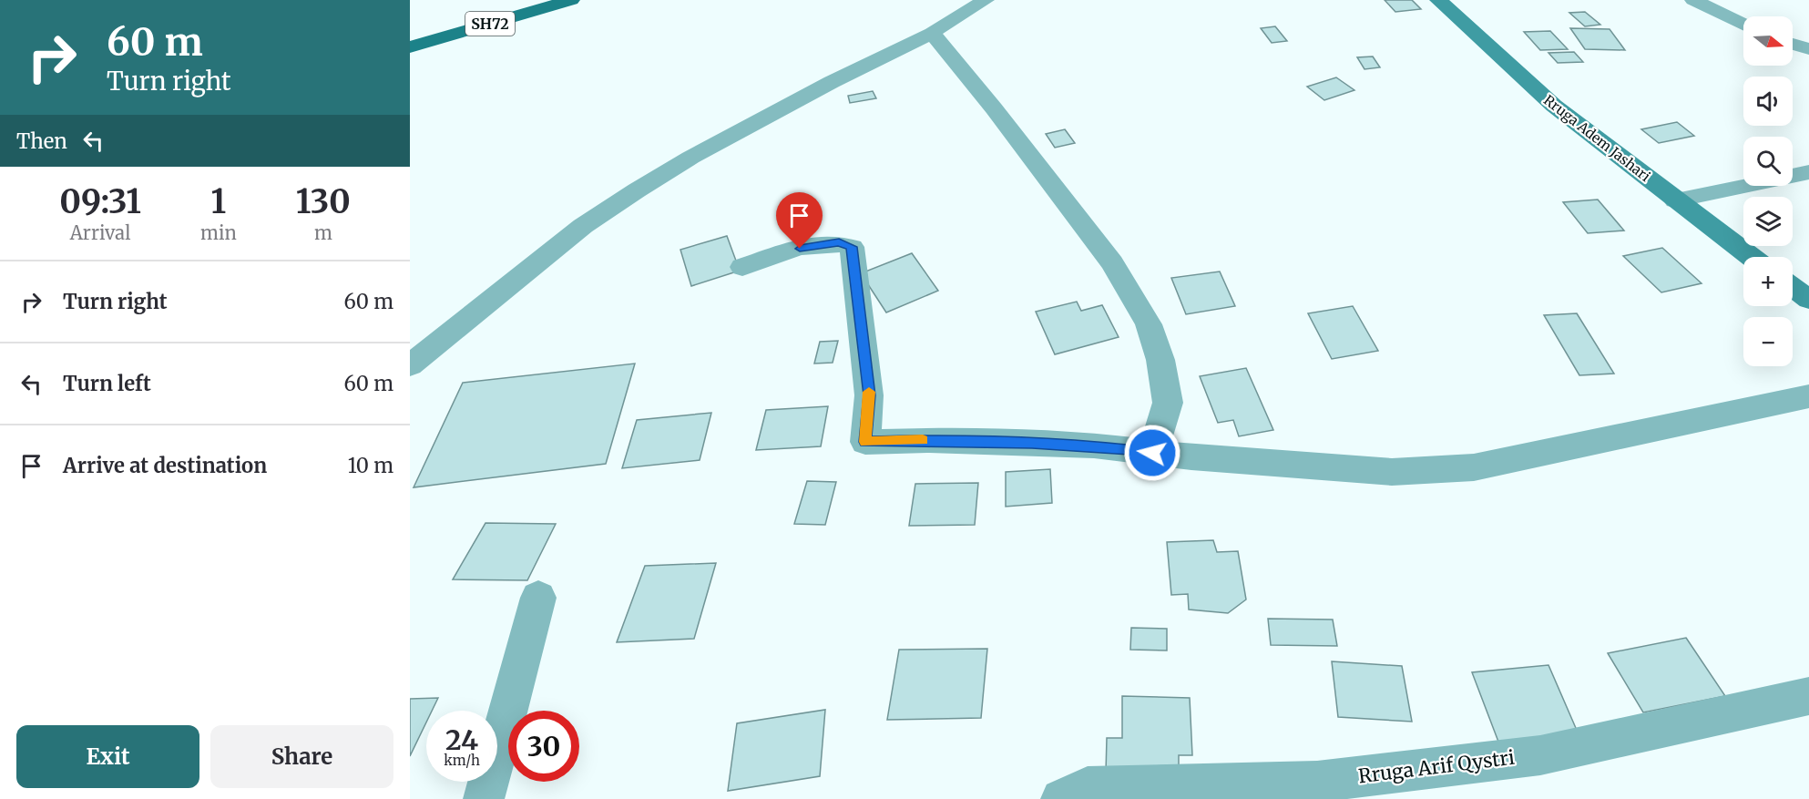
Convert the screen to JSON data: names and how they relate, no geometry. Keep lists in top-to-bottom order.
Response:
{
  "streets": {
    "main road": ["SH72"],
    "street": ["Rruga Adem Jashari", "Rruga Arif Qystri"]
  },
  "north": "right",
  "page": {
    "turn": ["60 m", "Turn right"],
    "map_buttons": ["+", "−"],
    "then": "Then",
    "eta": [
      "09:31",
      "Arrival",
      "1",
      "min",
      "130",
      "m"
    ],
    "list": [
      {
        "name": "Turn right",
        "value": "60 m"
      },
      {
        "name": "Turn left",
        "value": "60 m"
      },
      {
        "name": "Arrive at destination",
        "value": "10 m"
      }
    ],
    "speed": "24 km/h",
    "limit": "30",
    "buttons": ["Exit", "Share"]
  }
}
